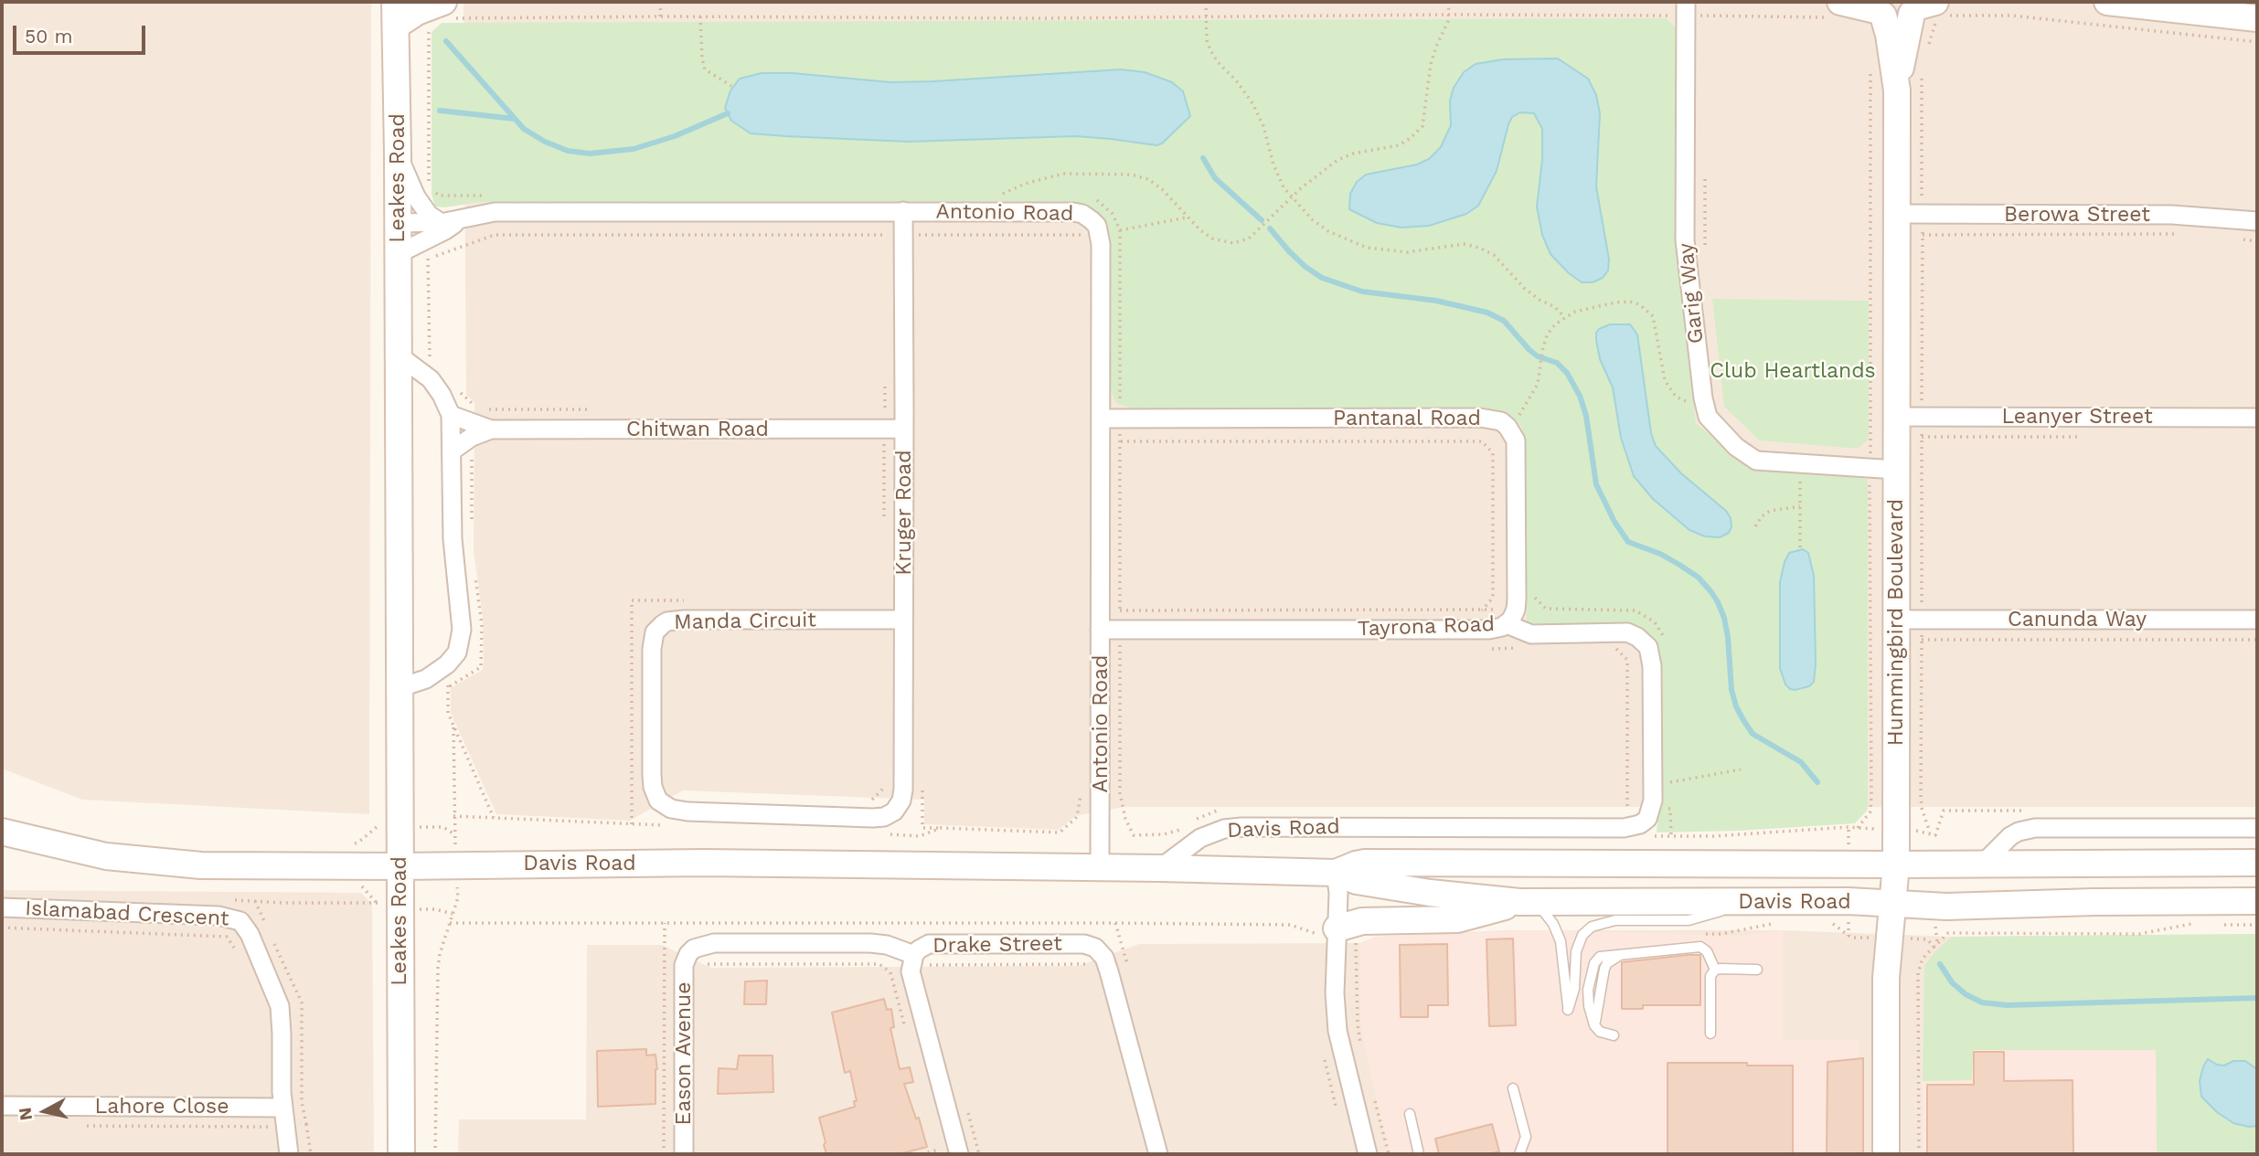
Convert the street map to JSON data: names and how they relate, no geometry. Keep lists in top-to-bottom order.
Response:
{
  "streets": {
    "main road": ["Leakes Road", "Hummingbird Boulevard", "Davis Road"],
    "street": [
      "Antonio Road",
      "Berowa Street",
      "Garig Way",
      "Leanyer Street",
      "Pantanal Road",
      "Chitwan Road",
      "Kruger Road",
      "Canunda Way",
      "Manda Circuit",
      "Tayrona Road",
      "Islamabad Crescent",
      "Drake Street",
      "Eason Avenue",
      "Lahore Close"
    ]
  },
  "crossings": [
    ["Leakes Road", "Antonio Road"],
    ["Leakes Road", "Davis Road"],
    ["Antonio Road", "Pantanal Road"],
    ["Antonio Road", "Kruger Road"],
    ["Antonio Road", "Tayrona Road"],
    ["Antonio Road", "Davis Road"],
    ["Berowa Street", "Hummingbird Boulevard"],
    ["Garig Way", "Hummingbird Boulevard"],
    ["Leanyer Street", "Hummingbird Boulevard"],
    ["Pantanal Road", "Tayrona Road"],
    ["Chitwan Road", "Kruger Road"],
    ["Kruger Road", "Manda Circuit"],
    ["Canunda Way", "Hummingbird Boulevard"],
    ["Hummingbird Boulevard", "Davis Road"],
    ["Tayrona Road", "Davis Road"],
    ["Islamabad Crescent", "Lahore Close"],
    ["Drake Street", "Eason Avenue"]
  ],
  "parks": ["Club Heartlands"],
  "scale_bar": "50 m",
  "north": "left"
}
